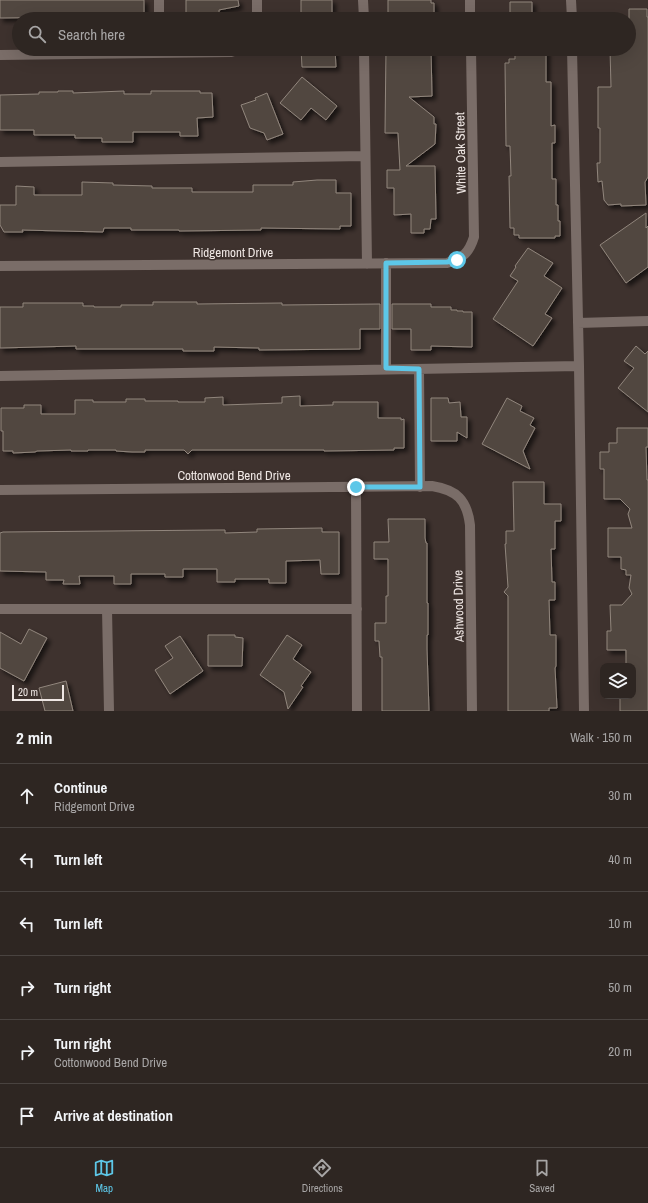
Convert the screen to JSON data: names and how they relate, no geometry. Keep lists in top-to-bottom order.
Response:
{
  "streets": {
    "street": [
      "White Oak Street",
      "Ridgemont Drive",
      "Cottonwood Bend Drive",
      "Ashwood Drive"
    ]
  },
  "crossings": [
    ["White Oak Street", "Ridgemont Drive"],
    ["Cottonwood Bend Drive", "Ashwood Drive"]
  ],
  "scale_bar": "20 m",
  "page": {
    "search": "Search here",
    "scale": "20 m",
    "heading": ["2 min", "Walk · 150 m"],
    "list": [
      ["Continue", "Ridgemont Drive", "30 m"],
      ["Turn left", "40 m"],
      ["Turn left", "10 m"],
      ["Turn right", "50 m"],
      ["Turn right", "Cottonwood Bend Drive", "20 m"],
      "Arrive at destination"
    ],
    "nav": ["Map", "Directions", "Saved"]
  }
}
